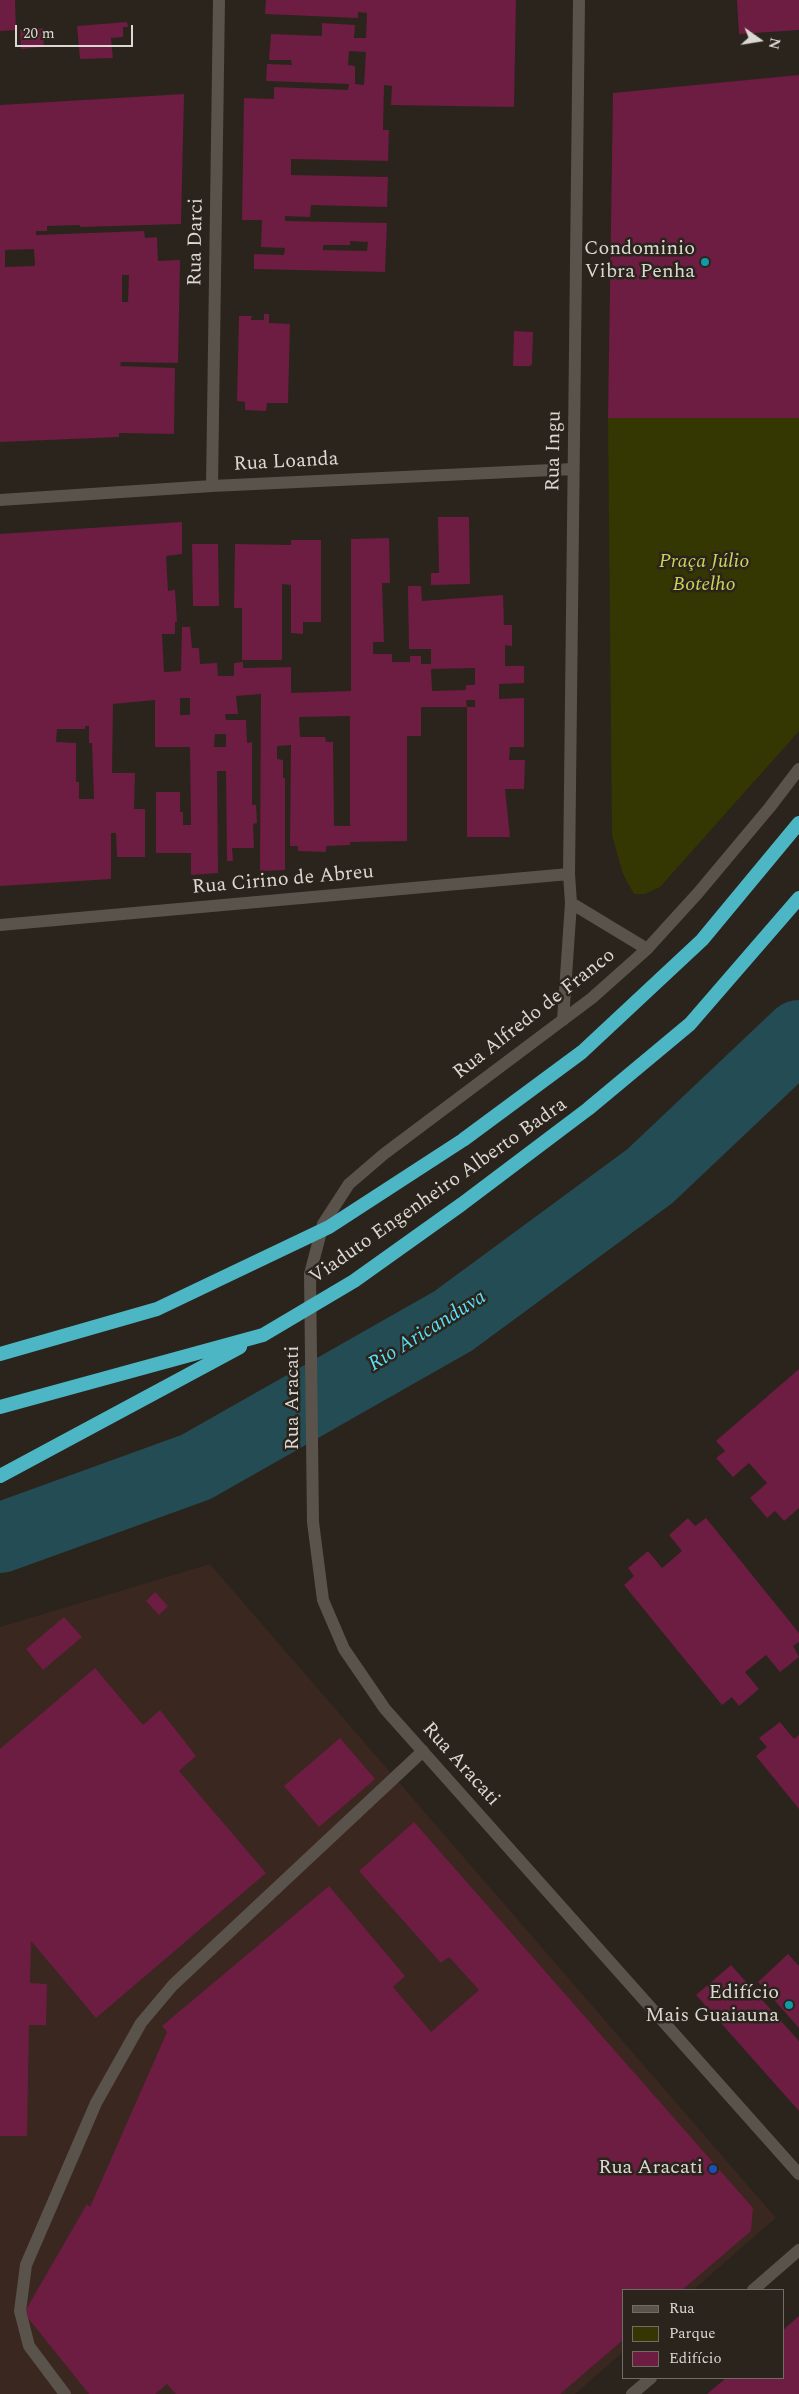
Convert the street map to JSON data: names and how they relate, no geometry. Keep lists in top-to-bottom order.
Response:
{
  "streets": {
    "highway": ["Viaduto Engenheiro Alberto Badra"],
    "street": [
      "Rua Darci",
      "Rua Ingu",
      "Rua Loanda",
      "Rua Cirino de Abreu",
      "Rua Alfredo de Franco",
      "Rua Aracati"
    ]
  },
  "crossings": [
    ["Rua Darci", "Rua Loanda"],
    ["Rua Ingu", "Rua Loanda"],
    ["Rua Ingu", "Rua Cirino de Abreu"],
    ["Rua Ingu", "Rua Alfredo de Franco"],
    ["Rua Alfredo de Franco", "Rua Aracati"]
  ],
  "water": ["Rio Aricanduva"],
  "parks": ["Praça Júlio Botelho"],
  "places": ["Condominio Vibra Penha", "Edifício Mais Guaiauna", "Rua Aracati"],
  "legend": ["Rua", "Parque", "Edifício"],
  "scale_bar": "20 m",
  "north": "right"
}
